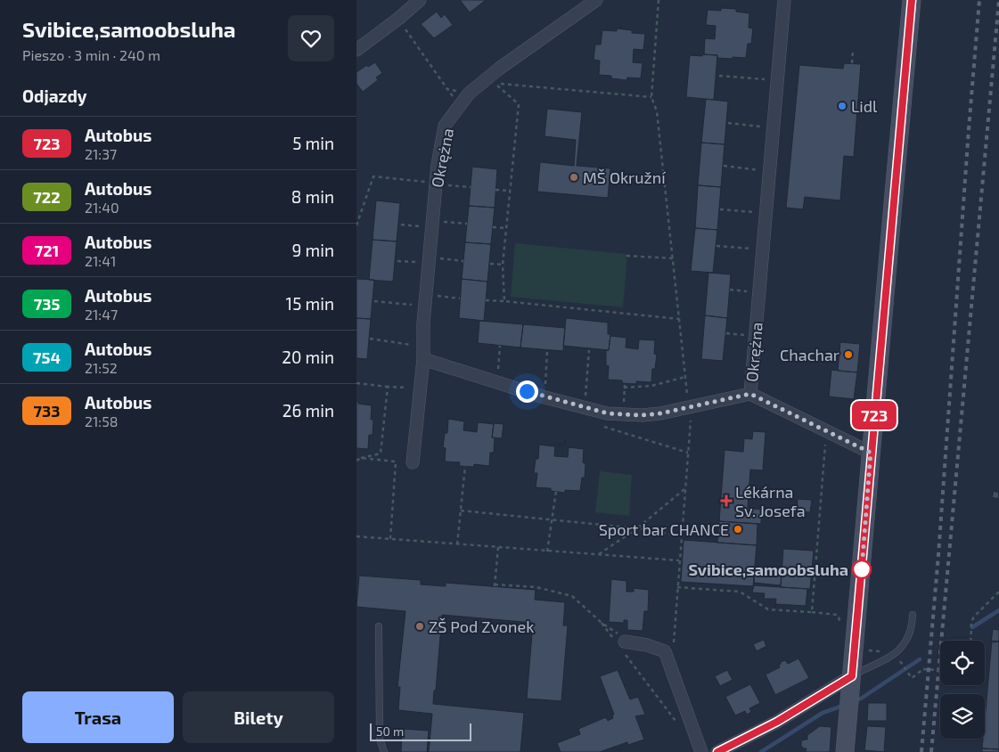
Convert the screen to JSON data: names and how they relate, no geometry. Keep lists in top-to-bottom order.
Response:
{
  "streets": {
    "street": ["Okrężna"]
  },
  "places": {
    "other": [
      "Lidl",
      "MŠ Okružní",
      "Chachar",
      "Sport bar CHANCE",
      "Svibice,samoobsluha",
      "ZŠ Pod Zvonek"
    ],
    "health": ["Lékárna Sv. Josefa"]
  },
  "lines": ["bus line 723"],
  "scale_bar": "50 m",
  "page": {
    "heading": [
      ["Svibice,samoobsluha", "Pieszo · 3 min · 240 m"],
      "Odjazdy"
    ],
    "on_map": "723",
    "list": [
      {
        "mark": "723",
        "name": "Autobus",
        "note": "21:37",
        "value": "5 min"
      },
      {
        "mark": "722",
        "name": "Autobus",
        "note": "21:40",
        "value": "8 min"
      },
      {
        "mark": "721",
        "name": "Autobus",
        "note": "21:41",
        "value": "9 min"
      },
      {
        "mark": "735",
        "name": "Autobus",
        "note": "21:47",
        "value": "15 min"
      },
      {
        "mark": "754",
        "name": "Autobus",
        "note": "21:52",
        "value": "20 min"
      },
      {
        "mark": "733",
        "name": "Autobus",
        "note": "21:58",
        "value": "26 min"
      }
    ],
    "buttons": ["Trasa", "Bilety"],
    "scale": "50 m"
  }
}
